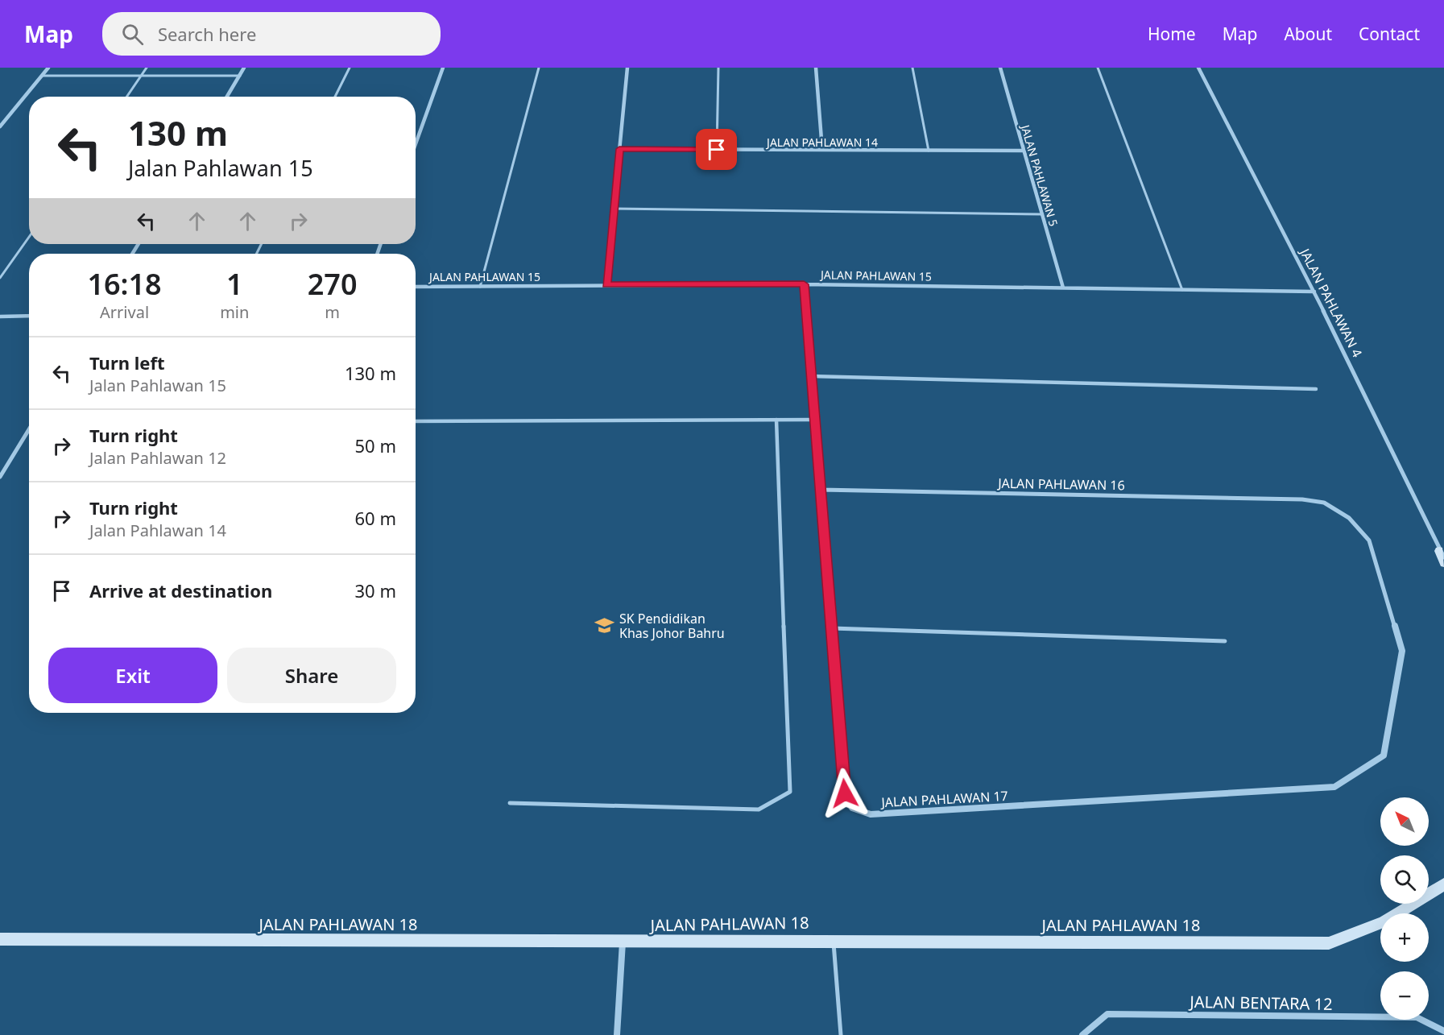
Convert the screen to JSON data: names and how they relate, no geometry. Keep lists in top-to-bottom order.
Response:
{
  "streets": {
    "street": [
      "JALAN PAHLAWAN 14",
      "JALAN PAHLAWAN 5",
      "JALAN PAHLAWAN 15",
      "JALAN PAHLAWAN 4",
      "JALAN PAHLAWAN 16",
      "JALAN PAHLAWAN 17",
      "JALAN PAHLAWAN 18",
      "JALAN BENTARA 12"
    ]
  },
  "crossings": [
    ["JALAN PAHLAWAN 14", "JALAN PAHLAWAN 5"],
    ["JALAN PAHLAWAN 5", "JALAN PAHLAWAN 15"],
    ["JALAN PAHLAWAN 15", "JALAN PAHLAWAN 4"],
    ["JALAN PAHLAWAN 15", "JALAN PAHLAWAN 17"],
    ["JALAN PAHLAWAN 16", "JALAN PAHLAWAN 17"]
  ],
  "places": {
    "school or university": ["SK Pendidikan Khas Johor Bahru"]
  },
  "north": "top left",
  "page": {
    "header": "Map",
    "search": "Search here",
    "nav": [
      "Home",
      "Map",
      "About",
      "Contact"
    ],
    "turn": ["130 m", "Jalan Pahlawan 15"],
    "eta": [
      "16:18",
      "Arrival",
      "1",
      "min",
      "270",
      "m"
    ],
    "list": [
      {
        "name": "Turn left",
        "note": "Jalan Pahlawan 15",
        "value": "130 m"
      },
      {
        "name": "Turn right",
        "note": "Jalan Pahlawan 12",
        "value": "50 m"
      },
      {
        "name": "Turn right",
        "note": "Jalan Pahlawan 14",
        "value": "60 m"
      },
      {
        "name": "Arrive at destination",
        "value": "30 m"
      }
    ],
    "buttons": ["Exit", "Share"],
    "map_buttons": ["+", "−"]
  }
}
